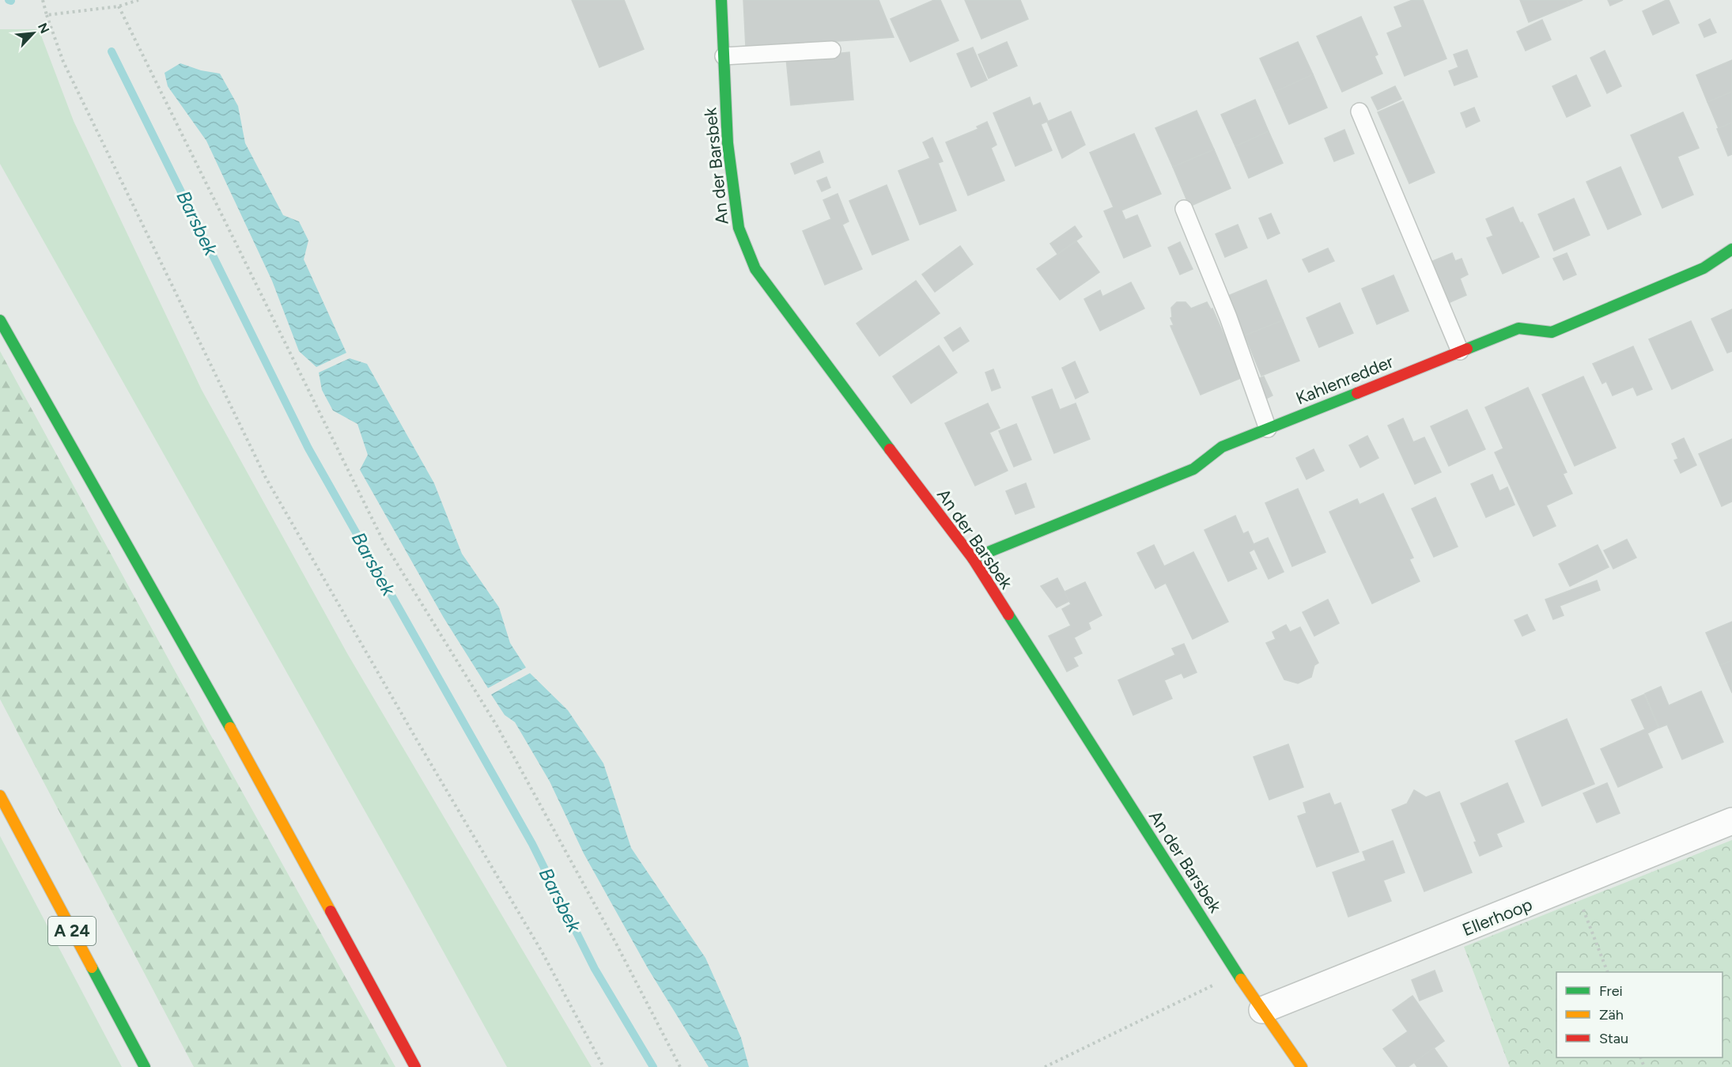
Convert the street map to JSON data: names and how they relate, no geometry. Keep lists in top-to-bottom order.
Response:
{
  "streets": {
    "main road": ["An der Barsbek", "Kahlenredder", "A 24"],
    "street": ["Ellerhoop"]
  },
  "crossings": [
    ["An der Barsbek", "Kahlenredder"],
    ["An der Barsbek", "Ellerhoop"]
  ],
  "water": ["Barsbek"],
  "legend": ["Frei", "Zäh", "Stau"],
  "north": "top right"
}
